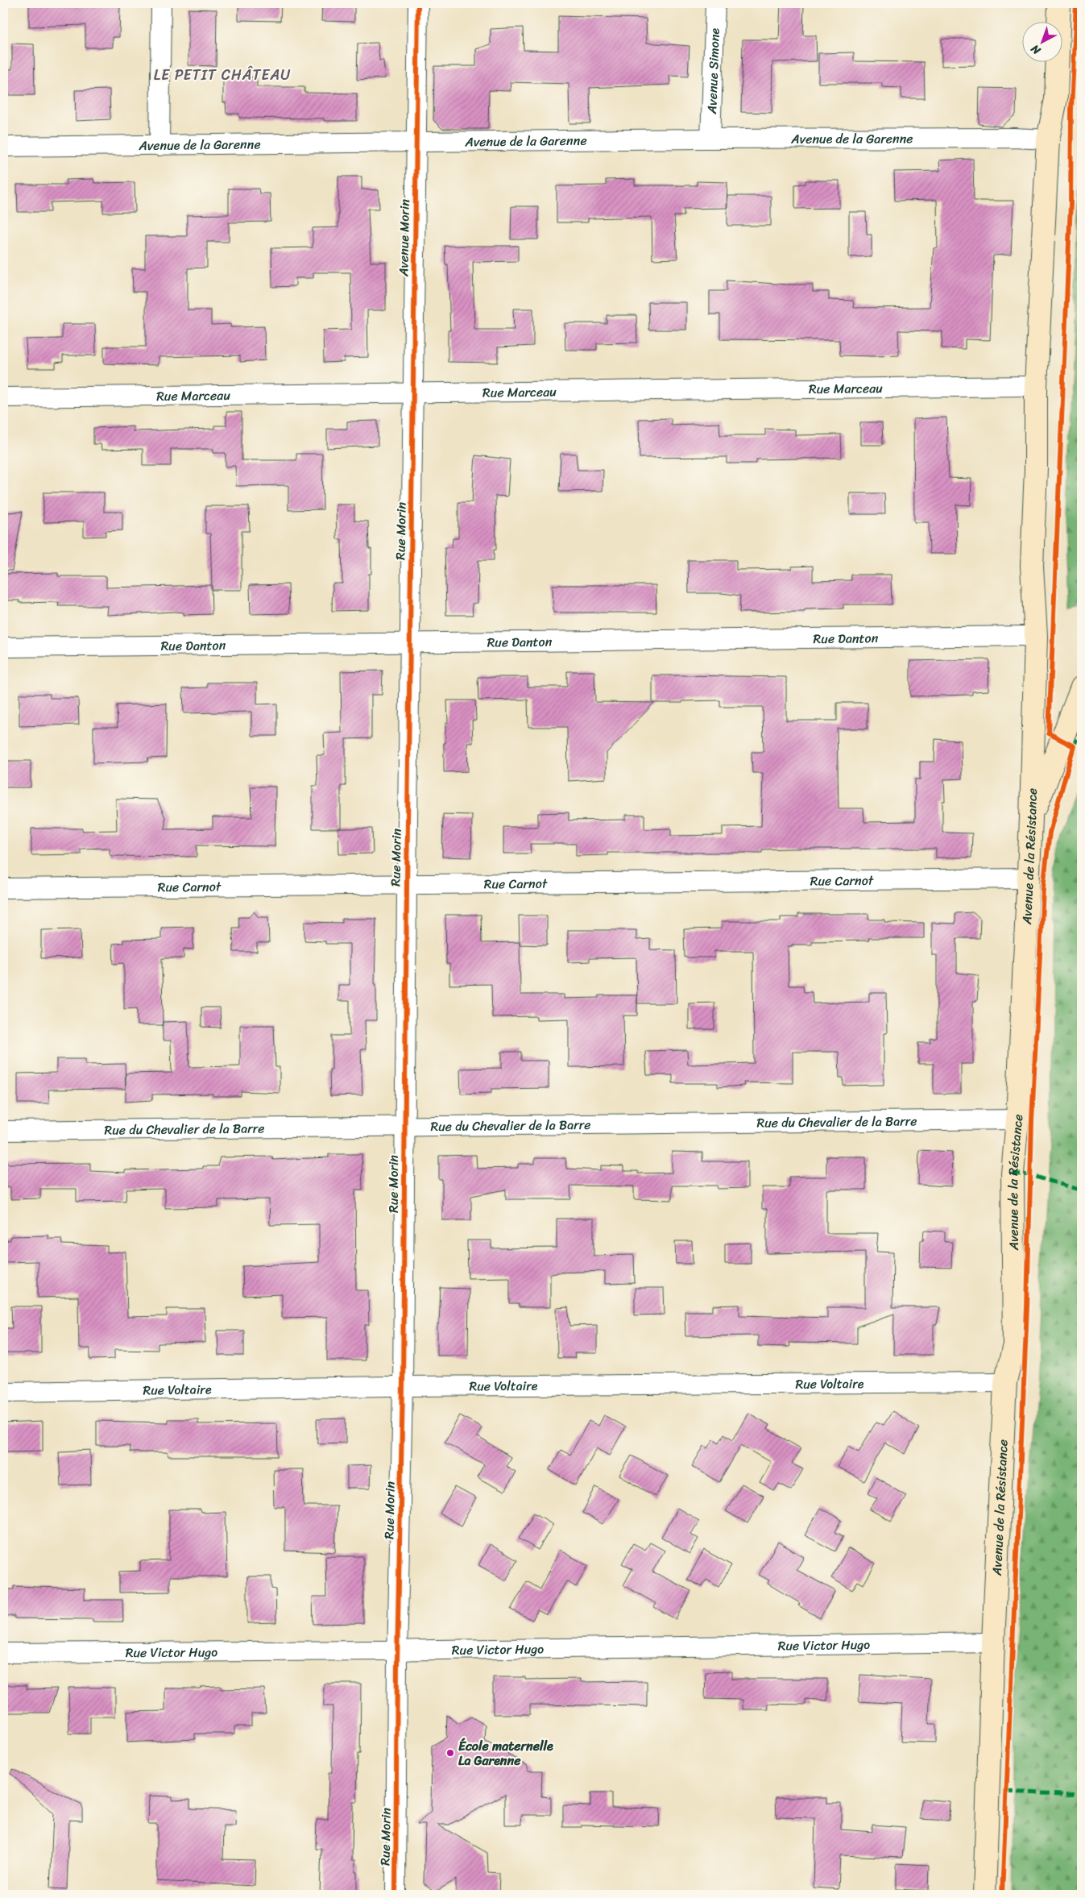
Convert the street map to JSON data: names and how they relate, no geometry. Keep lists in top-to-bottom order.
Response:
{
  "streets": {
    "main road": ["Avenue de la Résistance"],
    "street": [
      "Avenue Simone",
      "Avenue de la Garenne",
      "Avenue Morin",
      "Rue Marceau",
      "Rue Morin",
      "Rue Danton",
      "Rue Carnot",
      "Rue du Chevalier de la Barre",
      "Rue Voltaire",
      "Rue Victor Hugo"
    ]
  },
  "crossings": [
    ["Avenue Simone", "Avenue de la Garenne"],
    ["Avenue de la Garenne", "Avenue Morin"],
    ["Avenue de la Garenne", "Avenue de la Résistance"],
    ["Avenue Morin", "Rue Marceau"],
    ["Avenue Morin", "Rue Morin"],
    ["Rue Marceau", "Avenue de la Résistance"],
    ["Rue Morin", "Rue Danton"],
    ["Rue Morin", "Rue Carnot"],
    ["Rue Morin", "Rue du Chevalier de la Barre"],
    ["Rue Morin", "Rue Voltaire"],
    ["Rue Morin", "Rue Victor Hugo"],
    ["Rue Danton", "Avenue de la Résistance"],
    ["Avenue de la Résistance", "Rue Carnot"],
    ["Avenue de la Résistance", "Rue du Chevalier de la Barre"],
    ["Avenue de la Résistance", "Rue Voltaire"],
    ["Avenue de la Résistance", "Rue Victor Hugo"]
  ],
  "districts": ["LE PETIT CHÂTEAU"],
  "places": ["École maternelle La Garenne"],
  "north": "bottom left"
}
